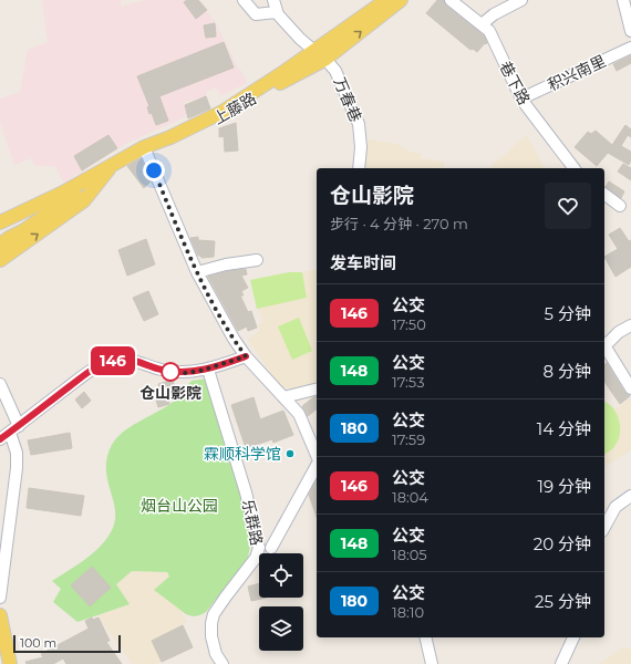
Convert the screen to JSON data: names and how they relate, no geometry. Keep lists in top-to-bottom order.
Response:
{
  "streets": {
    "street": [
      "积兴南里",
      "巷下路",
      "万春巷",
      "乐群路"
    ]
  },
  "crossings": [
    ["积兴南里", "巷下路"]
  ],
  "parks": ["烟台山公园"],
  "places": ["仓山影院", "霖顺科学馆"],
  "lines": ["bus line 146"],
  "scale_bar": "100 m",
  "page": {
    "on_map": "146",
    "heading": [
      ["仓山影院", "步行 · 4 分钟 · 270 m"],
      "发车时间"
    ],
    "list": [
      {
        "mark": "146",
        "name": "公交",
        "note": "17:50",
        "value": "5 分钟"
      },
      {
        "mark": "148",
        "name": "公交",
        "note": "17:53",
        "value": "8 分钟"
      },
      {
        "mark": "180",
        "name": "公交",
        "note": "17:59",
        "value": "14 分钟"
      },
      {
        "mark": "146",
        "name": "公交",
        "note": "18:04",
        "value": "19 分钟"
      },
      {
        "mark": "148",
        "name": "公交",
        "note": "18:05",
        "value": "20 分钟"
      },
      {
        "mark": "180",
        "name": "公交",
        "note": "18:10",
        "value": "25 分钟"
      }
    ],
    "scale": "100 m"
  }
}
